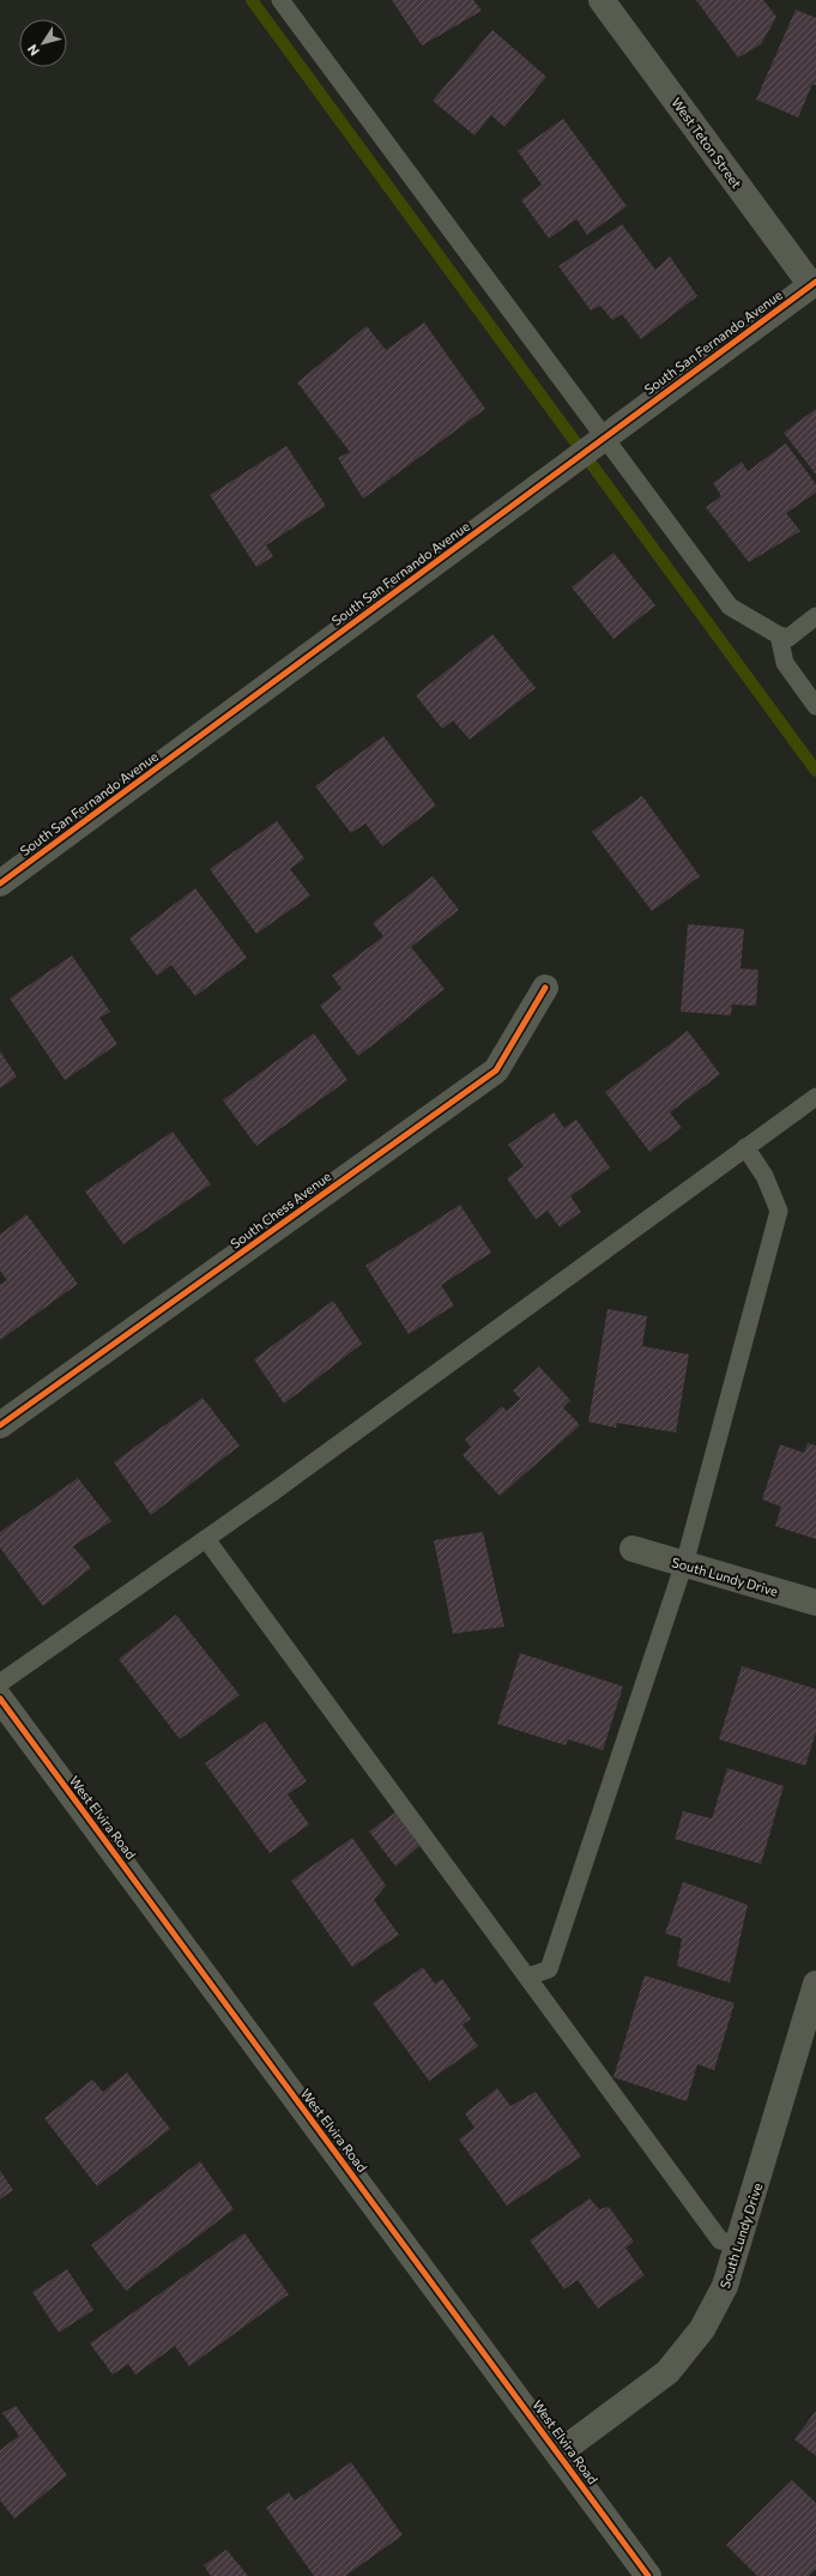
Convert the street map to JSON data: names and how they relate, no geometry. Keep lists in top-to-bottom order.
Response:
{
  "streets": {
    "street": [
      "West Teton Street",
      "South San Fernando Avenue",
      "South Chess Avenue",
      "South Lundy Drive",
      "West Elvira Road"
    ]
  },
  "crossings": [
    ["West Teton Street", "South San Fernando Avenue"],
    ["South Lundy Drive", "West Elvira Road"]
  ],
  "north": "bottom left"
}
